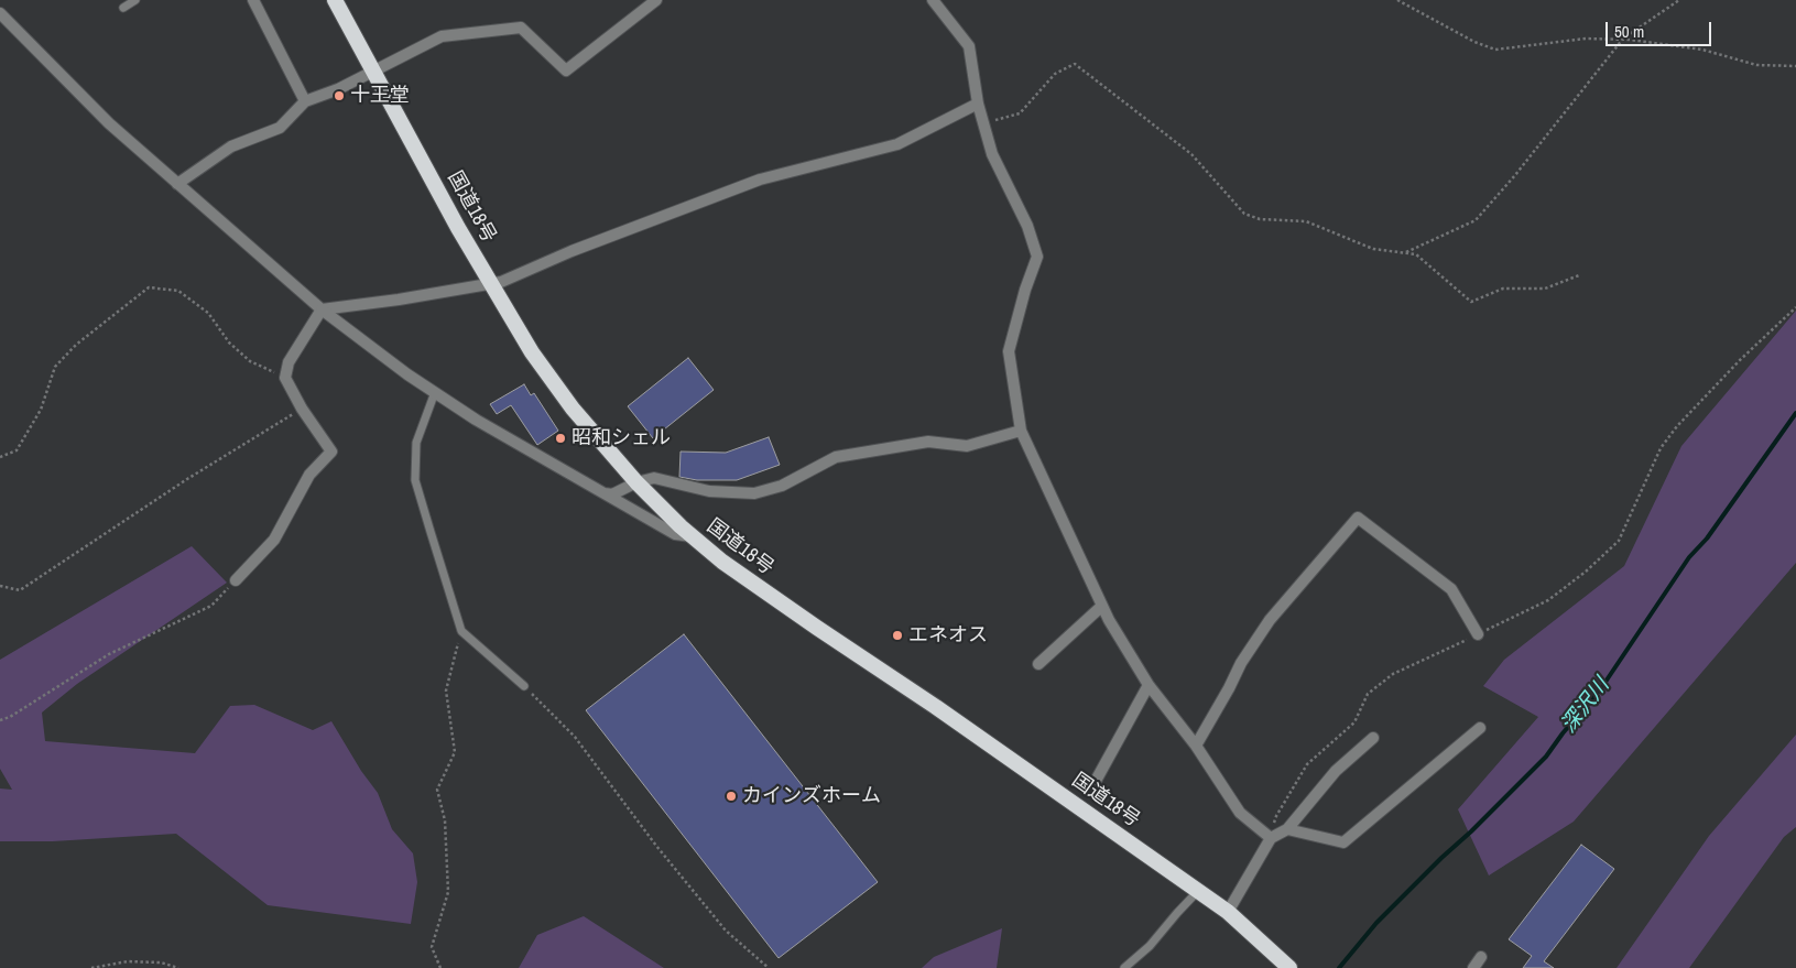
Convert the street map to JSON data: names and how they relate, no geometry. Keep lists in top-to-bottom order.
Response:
{
  "streets": {
    "highway": ["国道18号"]
  },
  "water": ["深沢川"],
  "places": [
    "十王堂",
    "昭和シェル",
    "エネオス",
    "カインズホーム"
  ],
  "scale_bar": "50 m"
}
